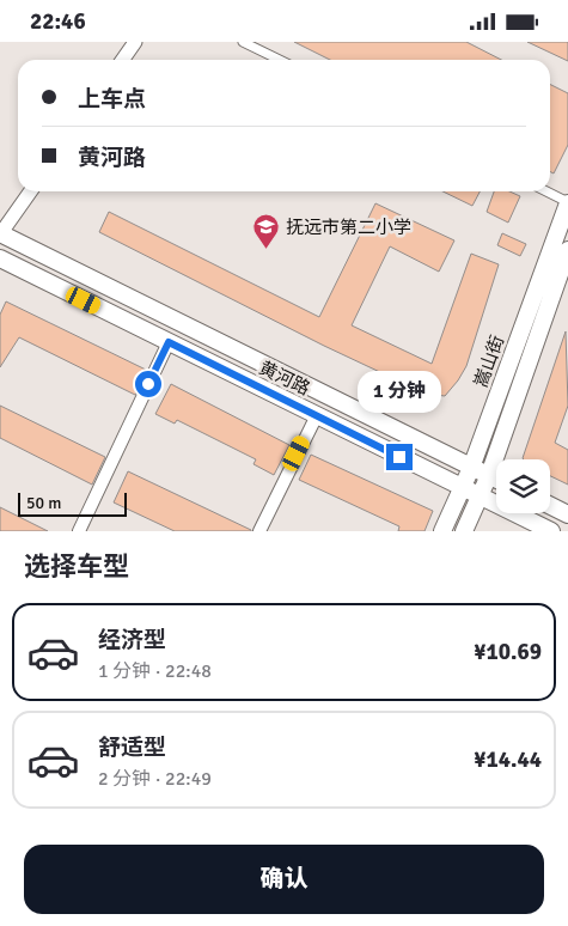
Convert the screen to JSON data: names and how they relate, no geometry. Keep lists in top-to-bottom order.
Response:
{
  "streets": {
    "main road": ["嵩山街", "黄河路"]
  },
  "crossings": [
    ["嵩山街", "黄河路"]
  ],
  "places": {
    "school or university": ["抚远市第二小学"]
  },
  "scale_bar": "50 m",
  "page": {
    "status": "22:46",
    "banner": ["上车点", "黄河路"],
    "bubble": "1 分钟",
    "scale": "50 m",
    "heading": "选择车型",
    "list": [
      {
        "name": "经济型",
        "note": "1 分钟 · 22:48",
        "value": "¥10.69"
      },
      {
        "name": "舒适型",
        "note": "2 分钟 · 22:49",
        "value": "¥14.44"
      }
    ],
    "buttons": "确认"
  }
}
